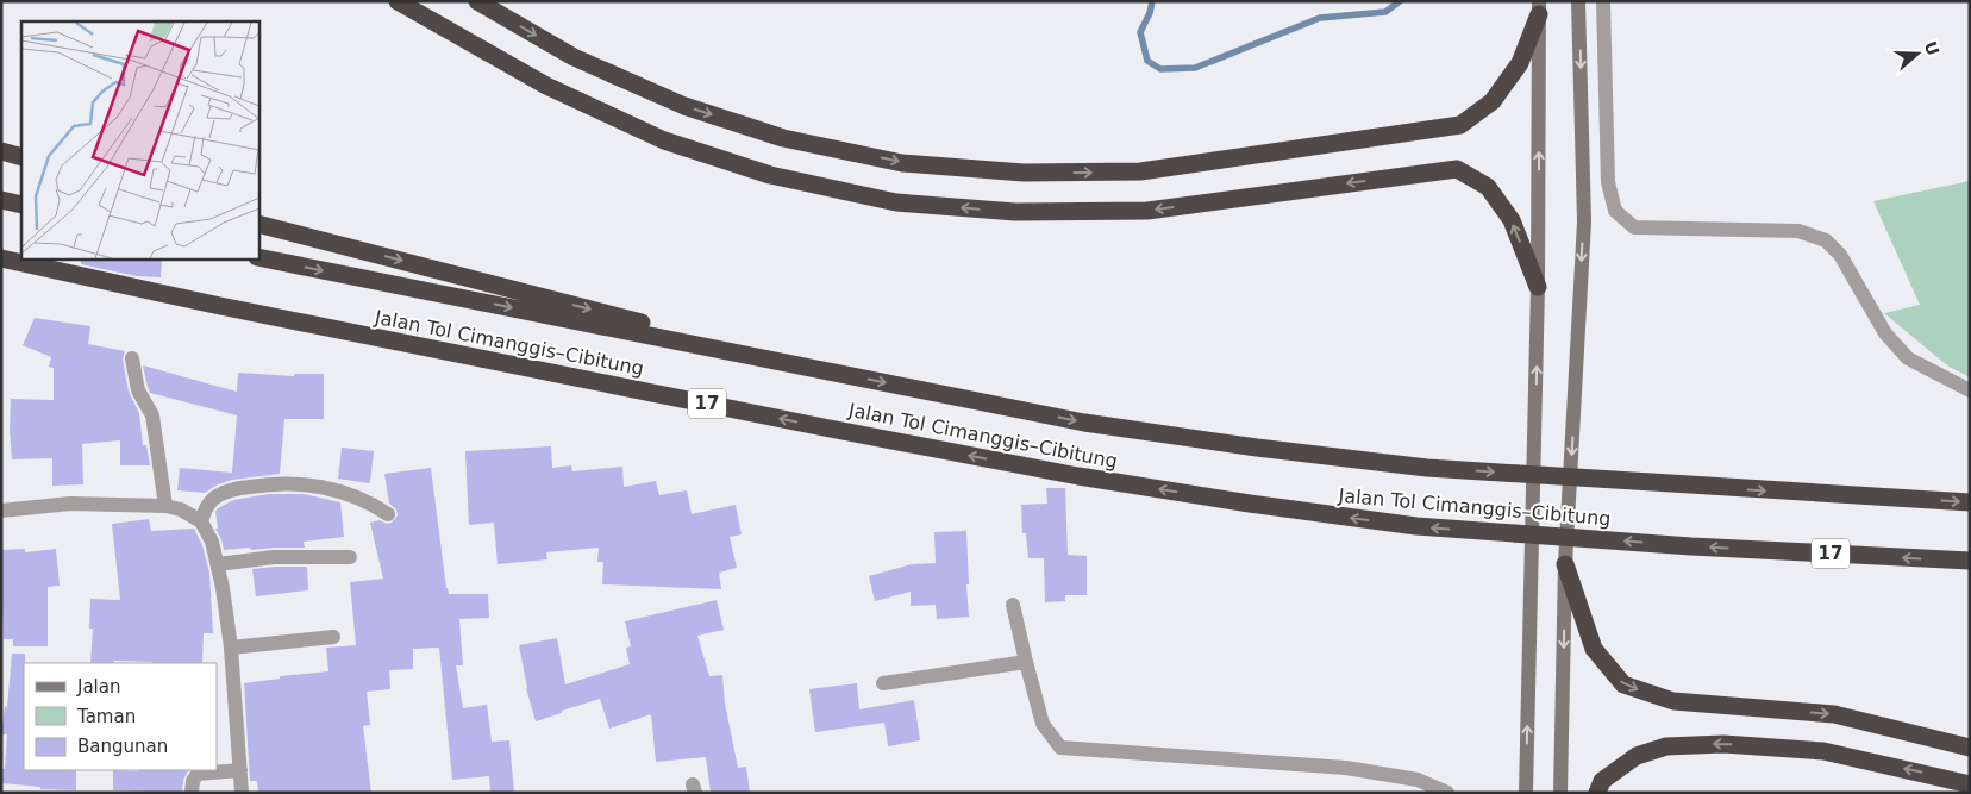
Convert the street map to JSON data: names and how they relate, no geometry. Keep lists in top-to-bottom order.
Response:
{
  "streets": {
    "highway": ["Jalan Tol Cimanggis–Cibitung", "17"]
  },
  "legend": ["Jalan", "Taman", "Bangunan"],
  "north": "right"
}
